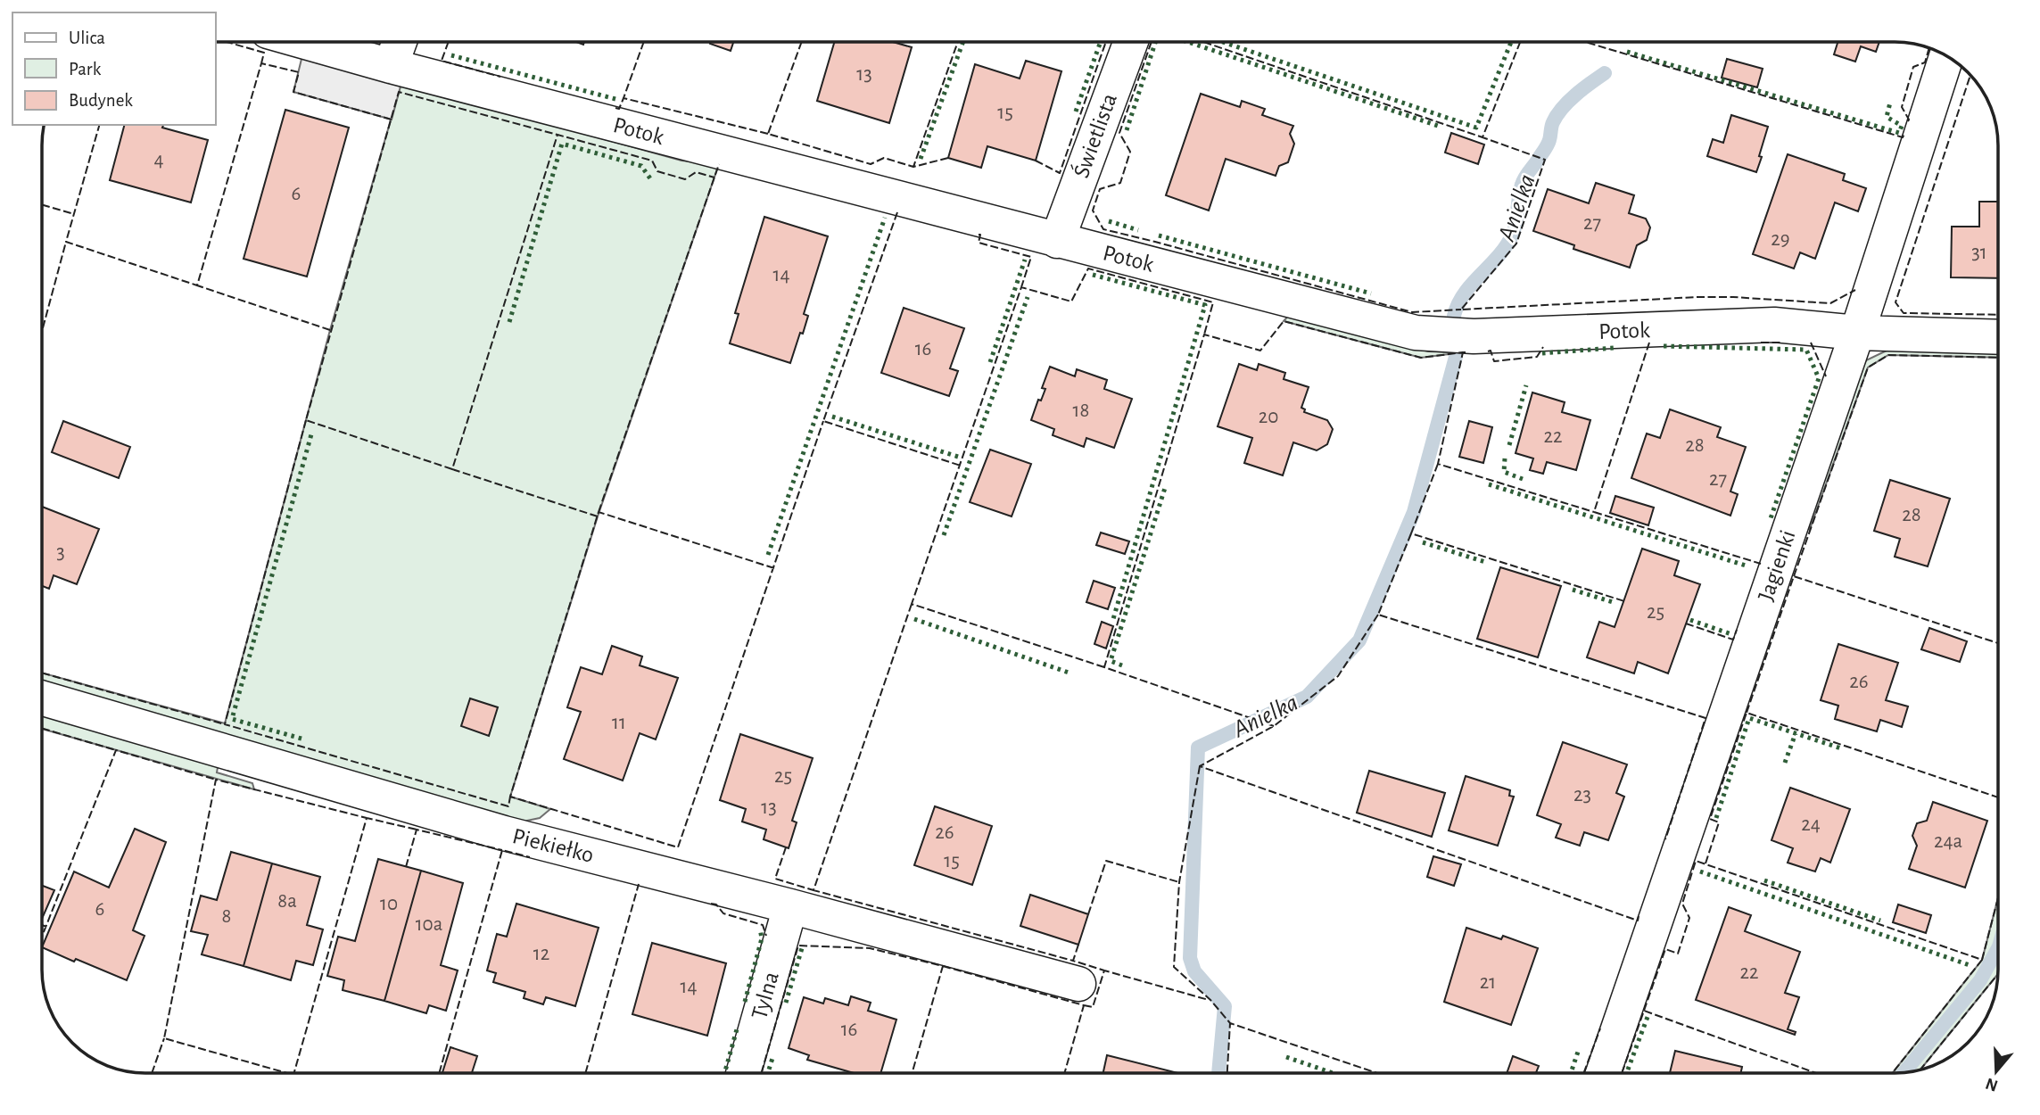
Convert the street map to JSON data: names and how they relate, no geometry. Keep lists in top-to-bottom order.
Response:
{
  "streets": {
    "street": [
      "Potok",
      "Świetlista",
      "Jagienki",
      "Piekiełko",
      "Tylna"
    ]
  },
  "crossings": [
    ["Potok", "Świetlista"],
    ["Potok", "Jagienki"],
    ["Piekiełko", "Tylna"]
  ],
  "water": ["Anielka"],
  "house_numbers": [
    "13",
    "15",
    "4",
    "6",
    "27",
    "29",
    "31",
    "14",
    "16",
    "18",
    "20",
    "22",
    "28",
    "27",
    "28",
    "3",
    "25",
    "26",
    "11",
    "25",
    "23",
    "13",
    "24",
    "26",
    "24a",
    "15",
    "8a",
    "10",
    "6",
    "8",
    "10a",
    "12",
    "22",
    "21",
    "14",
    "16"
  ],
  "legend": ["Ulica", "Park", "Budynek"],
  "north": "bottom"
}
